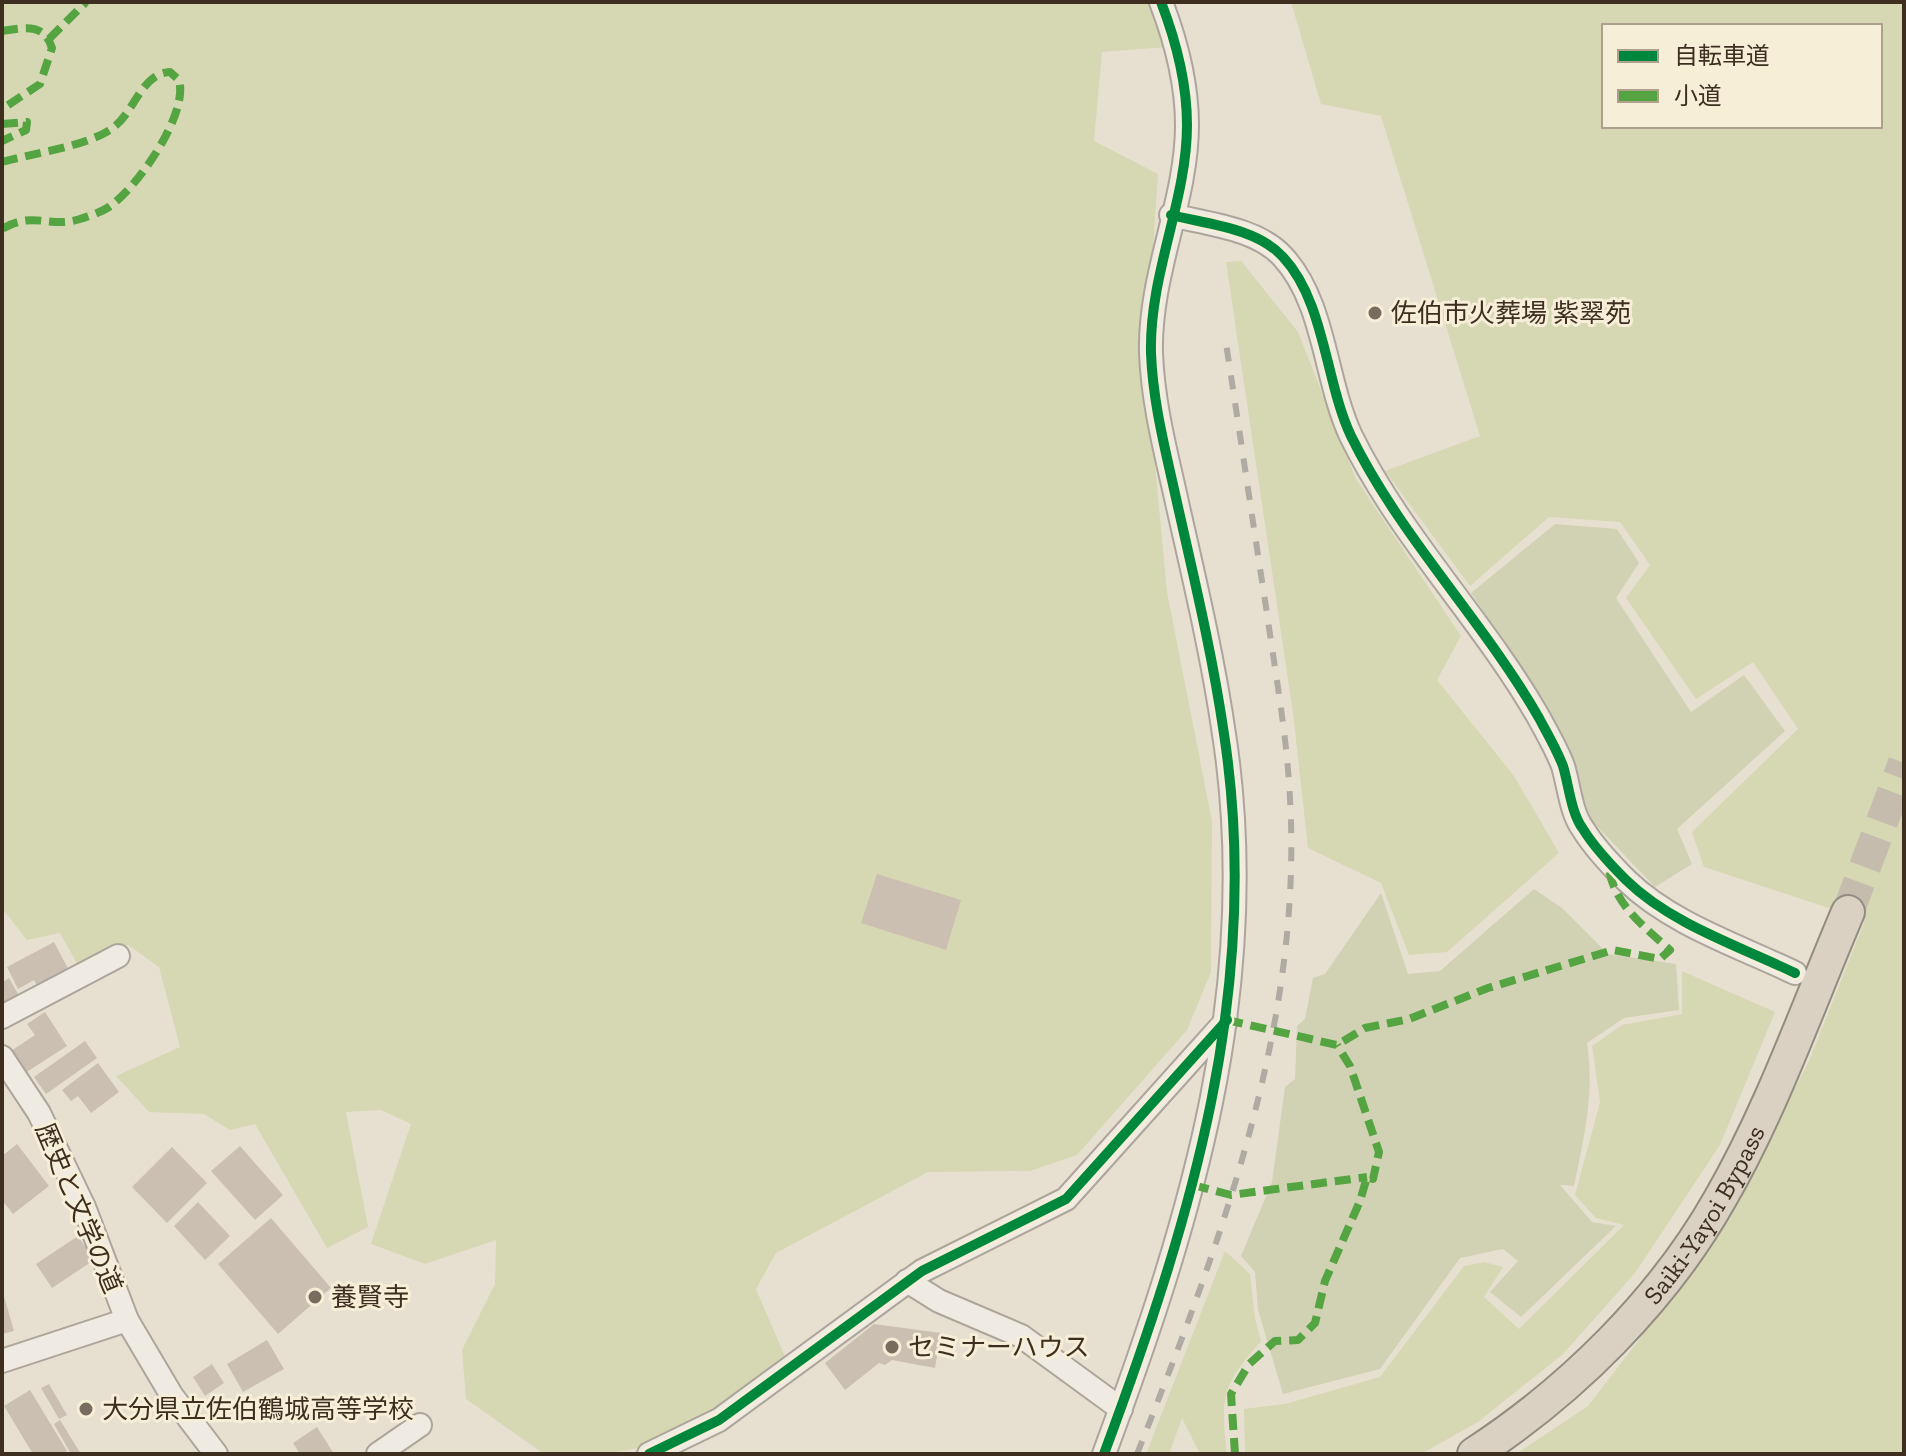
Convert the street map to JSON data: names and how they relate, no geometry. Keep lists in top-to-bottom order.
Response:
{
  "streets": {
    "highway": ["Saiki-Yayoi Bypass"],
    "street": ["歴史と文学の道"]
  },
  "places": [
    "佐伯市火葬場 紫翠苑",
    "養賢寺",
    "セミナーハウス",
    "大分県立佐伯鶴城高等学校"
  ],
  "legend": ["自転車道", "小道"]
}
